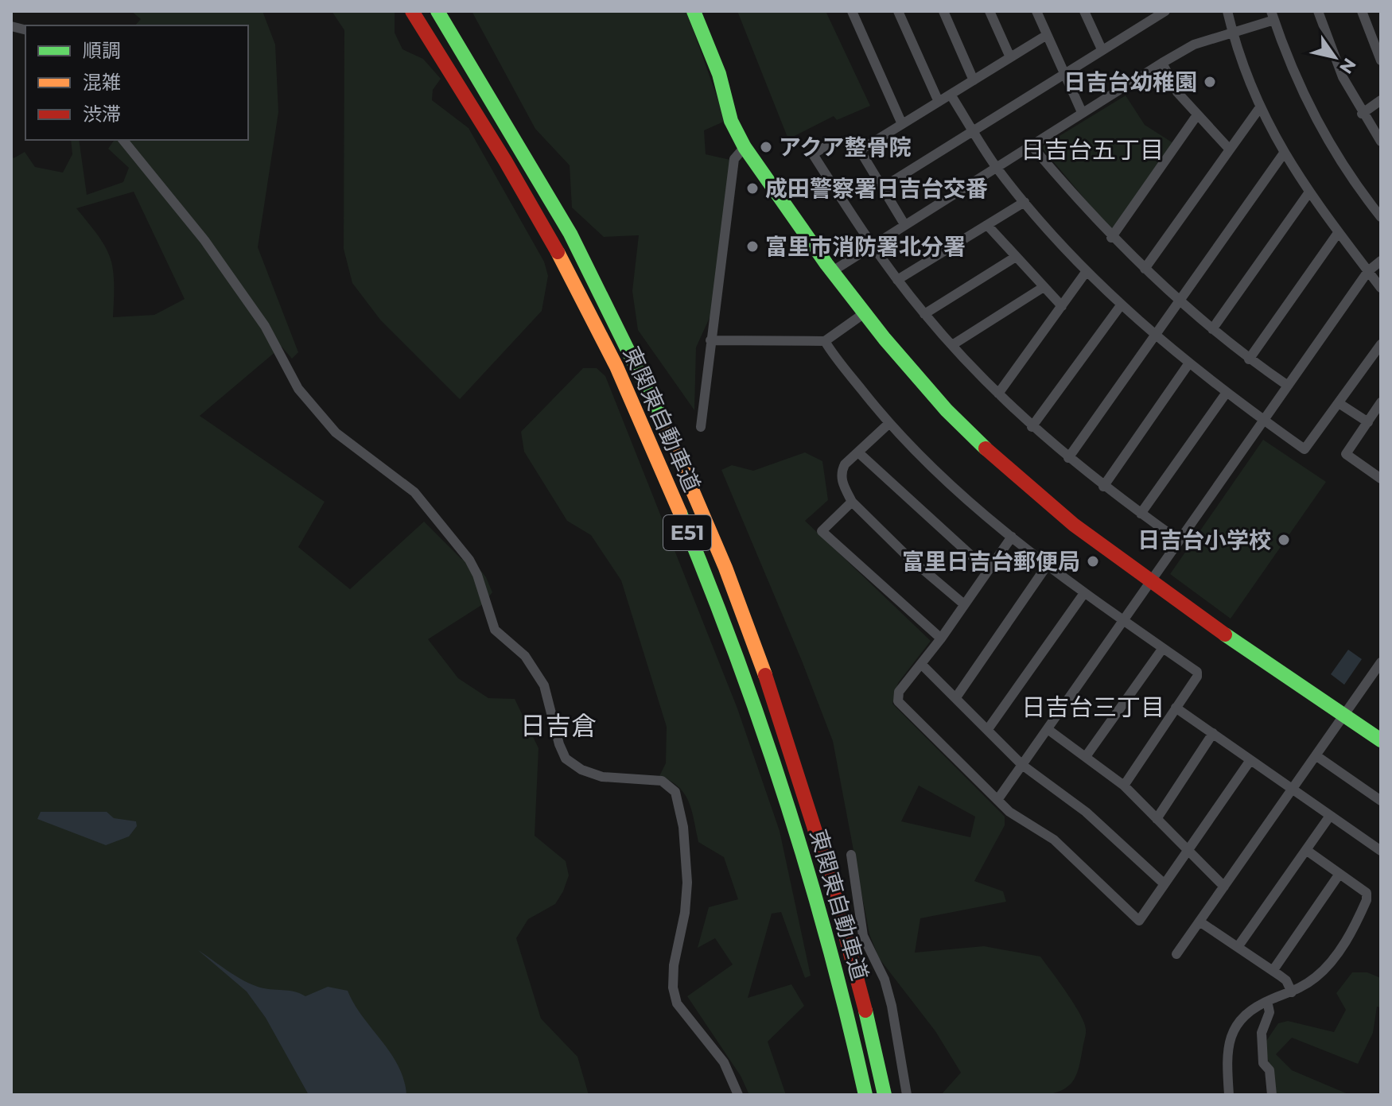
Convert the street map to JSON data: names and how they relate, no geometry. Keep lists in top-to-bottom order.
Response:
{
  "streets": {
    "main road": ["東関東自動車道", "E51"]
  },
  "districts": ["日吉台五丁目", "日吉台三丁目", "日吉倉"],
  "places": [
    "日吉台幼稚園",
    "アクア整骨院",
    "成田警察署日吉台交番",
    "富里市消防署北分署",
    "日吉台小学校",
    "富里日吉台郵便局"
  ],
  "legend": ["順調", "混雑", "渋滞"],
  "north": "bottom right"
}
